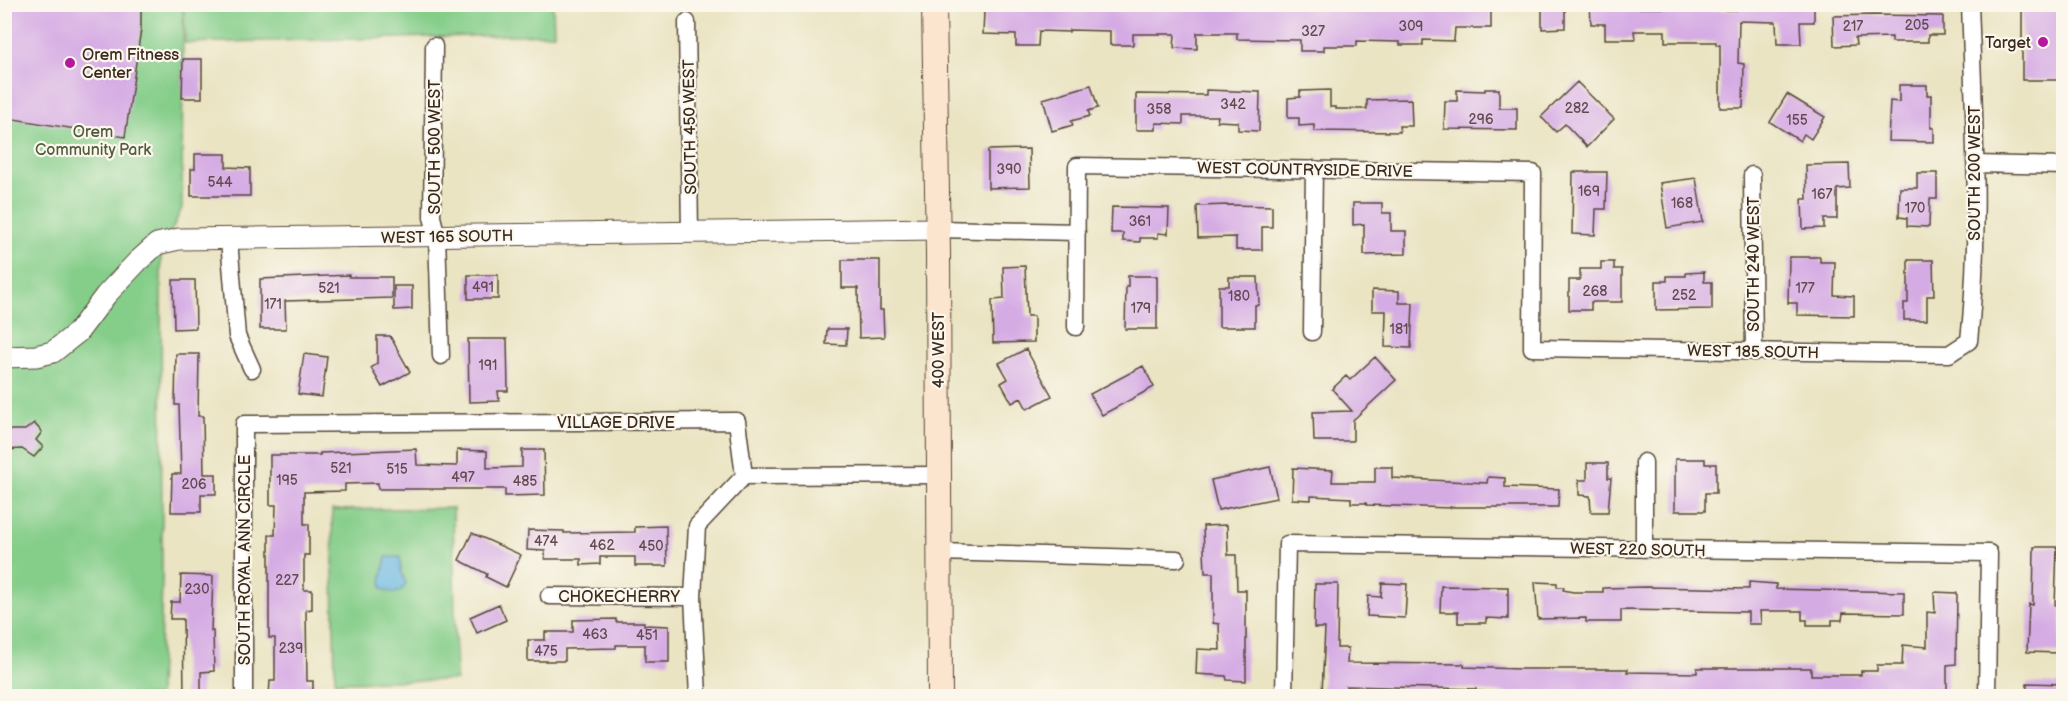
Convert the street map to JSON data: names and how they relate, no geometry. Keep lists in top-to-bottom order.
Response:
{
  "streets": {
    "main road": ["400 WEST"],
    "street": [
      "SOUTH 450 WEST",
      "SOUTH 500 WEST",
      "WEST COUNTRYSIDE DRIVE",
      "SOUTH 200 WEST",
      "WEST 165 SOUTH",
      "SOUTH 240 WEST",
      "WEST 185 SOUTH",
      "VILLAGE DRIVE",
      "WEST 220 SOUTH",
      "SOUTH ROYAL ANN CIRCLE",
      "CHOKECHERRY"
    ]
  },
  "crossings": [
    ["SOUTH 450 WEST", "WEST 165 SOUTH"],
    ["SOUTH 500 WEST", "WEST 165 SOUTH"],
    ["WEST COUNTRYSIDE DRIVE", "WEST 185 SOUTH"],
    ["SOUTH 200 WEST", "WEST 185 SOUTH"],
    ["WEST 165 SOUTH", "400 WEST"],
    ["SOUTH 240 WEST", "WEST 185 SOUTH"],
    ["VILLAGE DRIVE", "SOUTH ROYAL ANN CIRCLE"],
    ["VILLAGE DRIVE", "CHOKECHERRY"]
  ],
  "parks": ["Orem Community Park"],
  "places": ["Target", "Orem Fitness Center"],
  "house_numbers": [
    "205",
    "309",
    "217",
    "327",
    "342",
    "282",
    "358",
    "296",
    "155",
    "390",
    "544",
    "169",
    "167",
    "168",
    "170",
    "361",
    "491",
    "521",
    "177",
    "268",
    "252",
    "180",
    "171",
    "179",
    "181",
    "191",
    "521",
    "515",
    "497",
    "195",
    "485",
    "206",
    "474",
    "462",
    "450",
    "227",
    "230",
    "463",
    "451",
    "239",
    "475"
  ]
}
